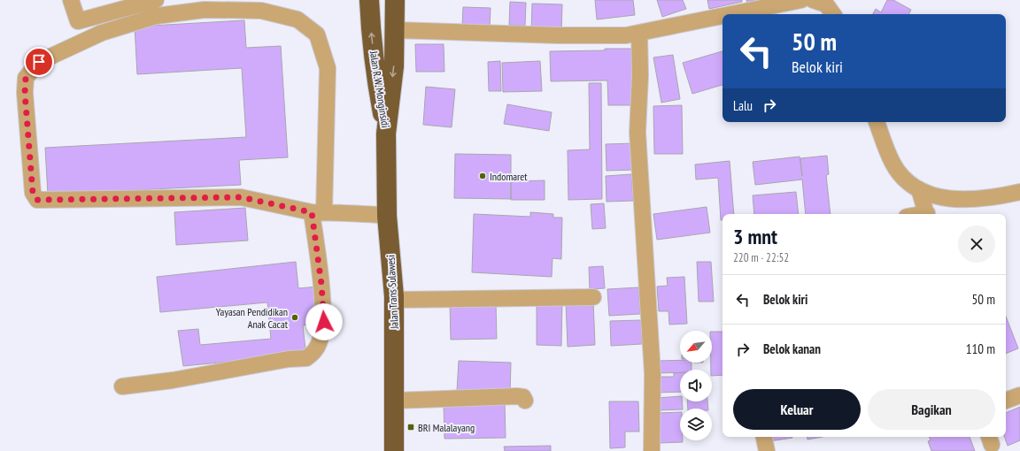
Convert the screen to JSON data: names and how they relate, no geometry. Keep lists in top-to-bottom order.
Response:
{
  "streets": {
    "highway": ["Jalan R.W. Monginsidi", "Jalan Trans Sulawesi"]
  },
  "crossings": [
    ["Jalan R.W. Monginsidi", "Jalan Trans Sulawesi"]
  ],
  "places": {
    "other": ["Indomaret", "Yayasan Pendidikan Anak Cacat"],
    "transit": ["BRI Malalayang"]
  },
  "north": "bottom left",
  "page": {
    "turn": ["50 m", "Belok kiri"],
    "then": "Lalu",
    "heading": ["3 mnt", "220 m · 22:52"],
    "list": [
      {
        "name": "Belok kiri",
        "value": "50 m"
      },
      {
        "name": "Belok kanan",
        "value": "110 m"
      }
    ],
    "buttons": ["Keluar", "Bagikan"]
  }
}
